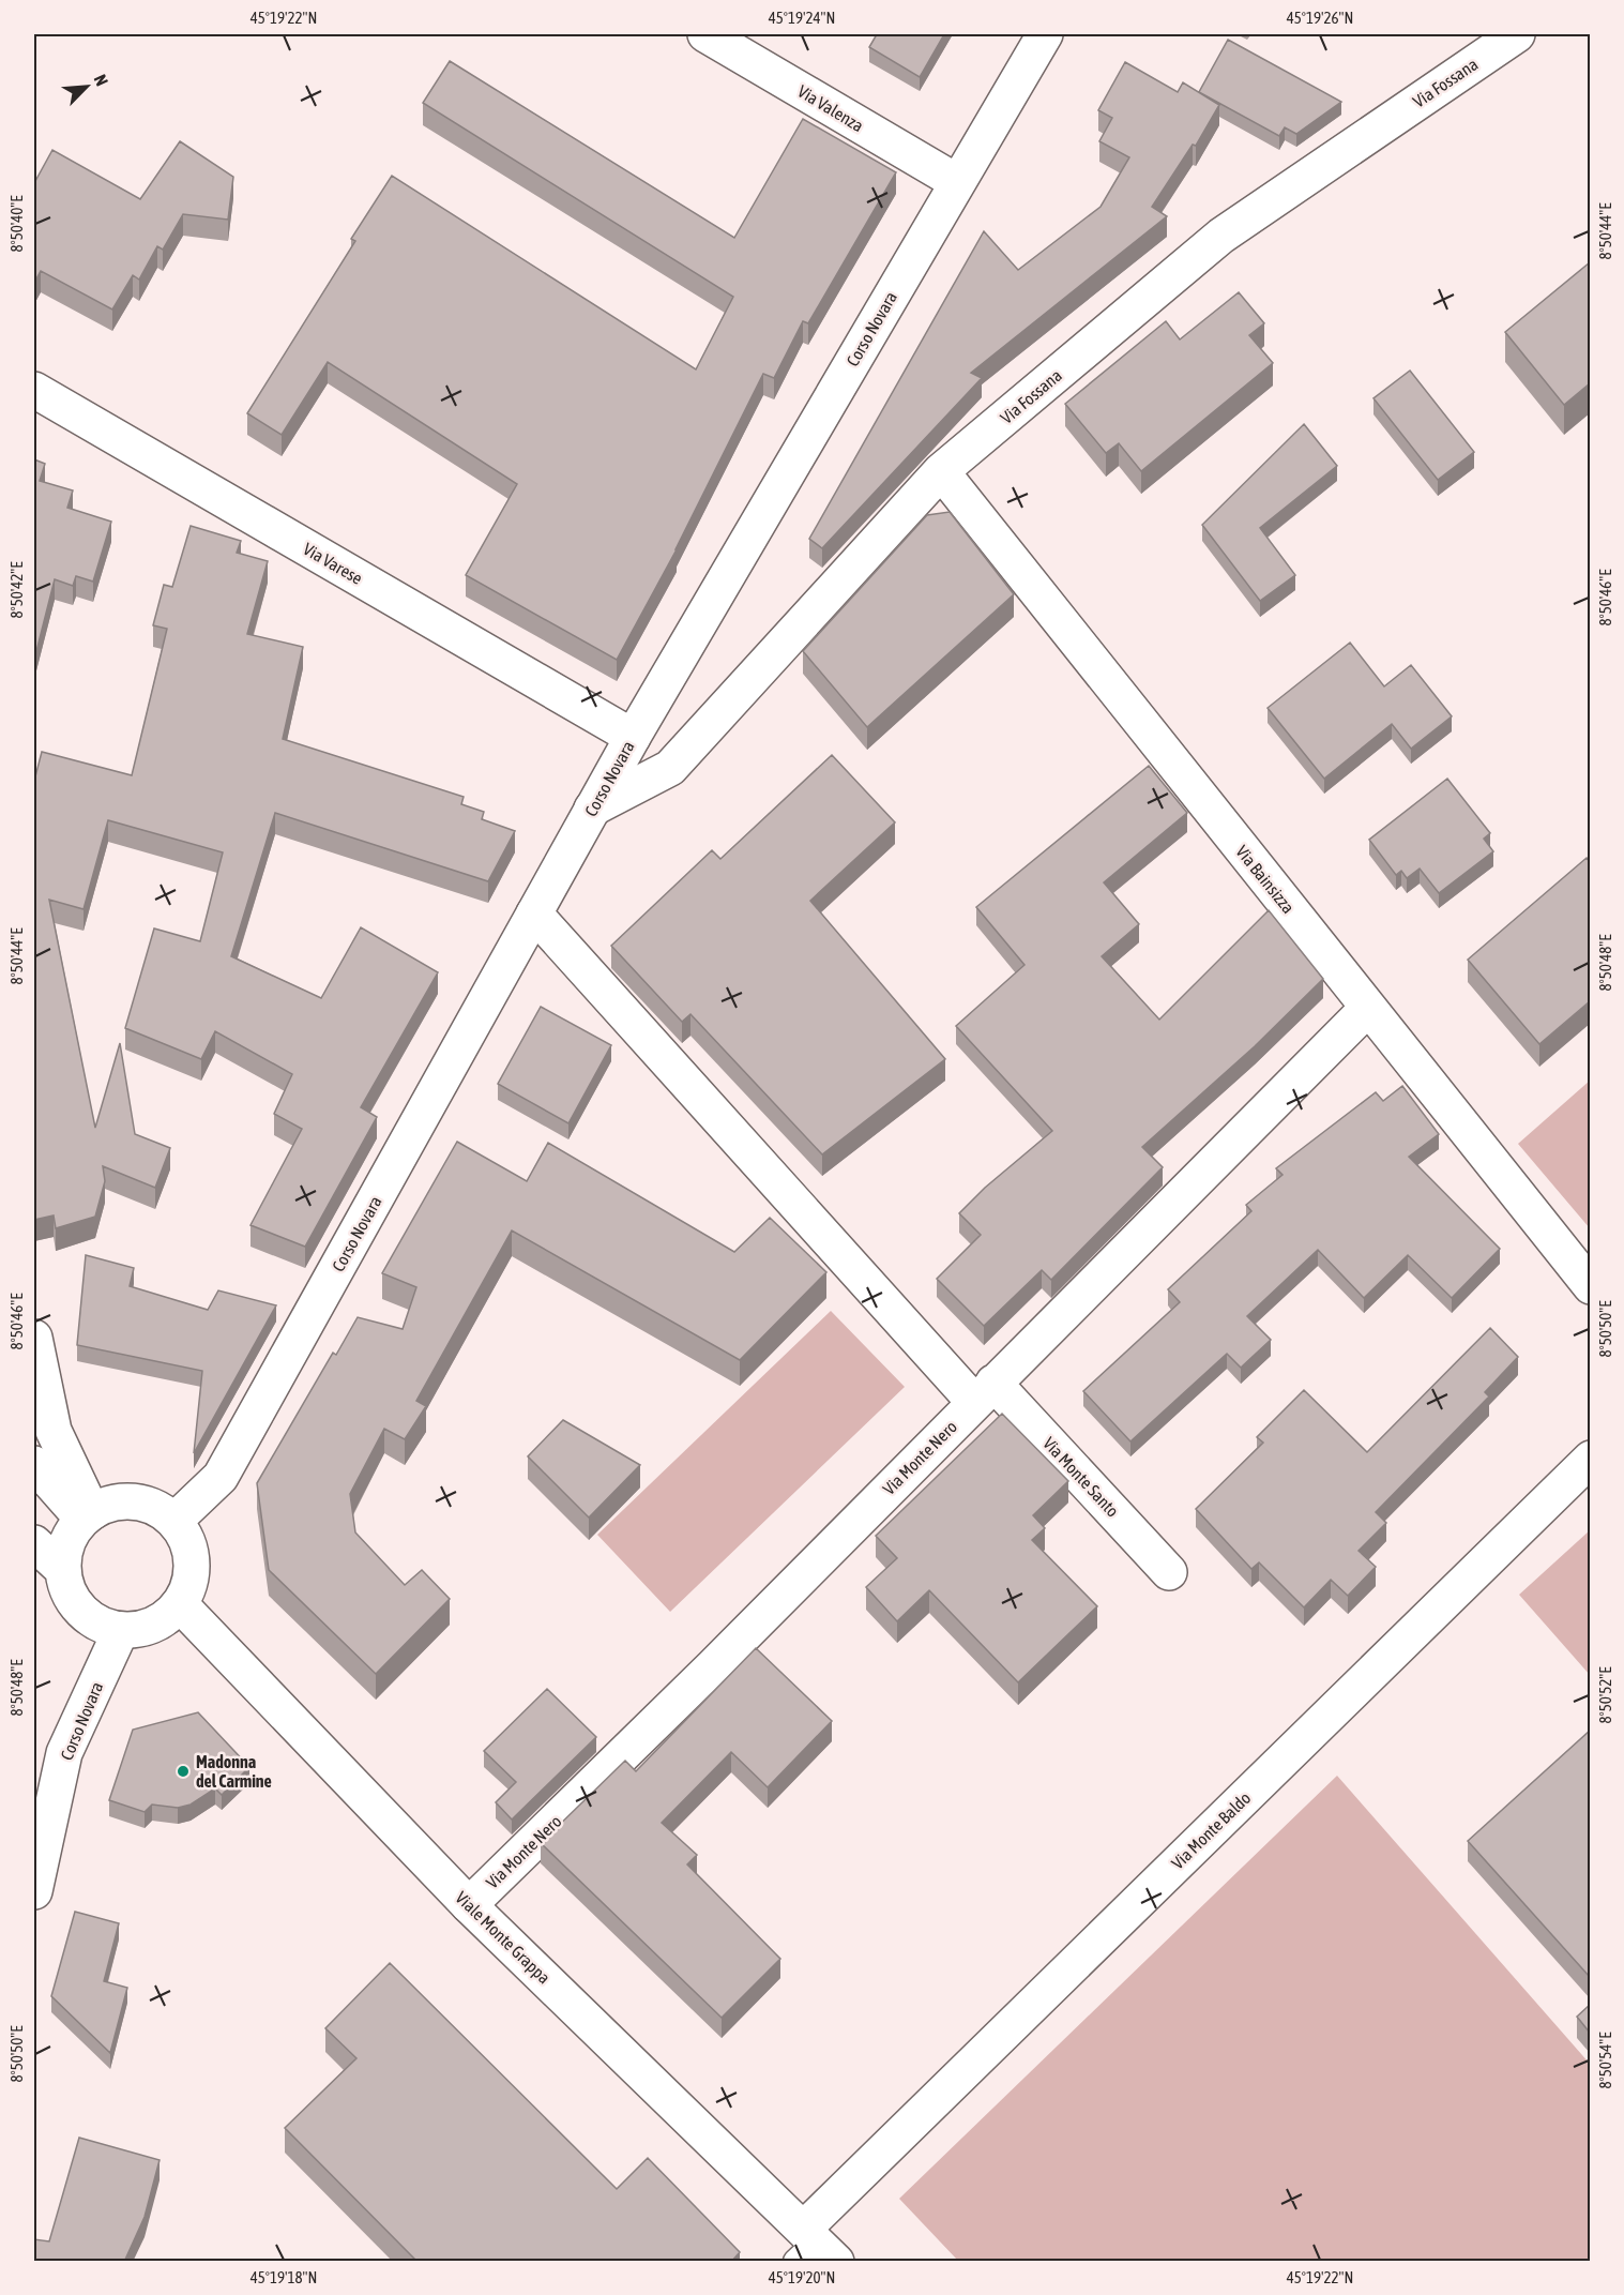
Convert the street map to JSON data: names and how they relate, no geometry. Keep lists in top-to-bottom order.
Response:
{
  "streets": {
    "street": [
      "Via Fossana",
      "Via Valenza",
      "Corso Novara",
      "Via Varese",
      "Via Bainsizza",
      "Via Monte Nero",
      "Via Monte Santo",
      "Via Monte Baldo",
      "Viale Monte Grappa"
    ]
  },
  "crossings": [
    ["Via Fossana", "Corso Novara"],
    ["Via Fossana", "Via Bainsizza"],
    ["Via Valenza", "Corso Novara"],
    ["Corso Novara", "Via Varese"],
    ["Corso Novara", "Via Monte Santo"],
    ["Corso Novara", "Viale Monte Grappa"],
    ["Via Bainsizza", "Via Monte Nero"],
    ["Via Monte Nero", "Via Monte Santo"],
    ["Via Monte Nero", "Viale Monte Grappa"],
    ["Via Monte Baldo", "Viale Monte Grappa"]
  ],
  "places": ["Madonna del Carmine"],
  "north": "top right",
  "coordinates": [
    "45°19'22\"N",
    "45°19'24\"N",
    "45°19'26\"N",
    "8°50'40\"E",
    "8°50'44\"E",
    "8°50'42\"E",
    "8°50'46\"E",
    "8°50'48\"E",
    "8°50'50\"E",
    "8°50'52\"E",
    "8°50'54\"E",
    "45°19'18\"N",
    "45°19'20\"N"
  ]
}
